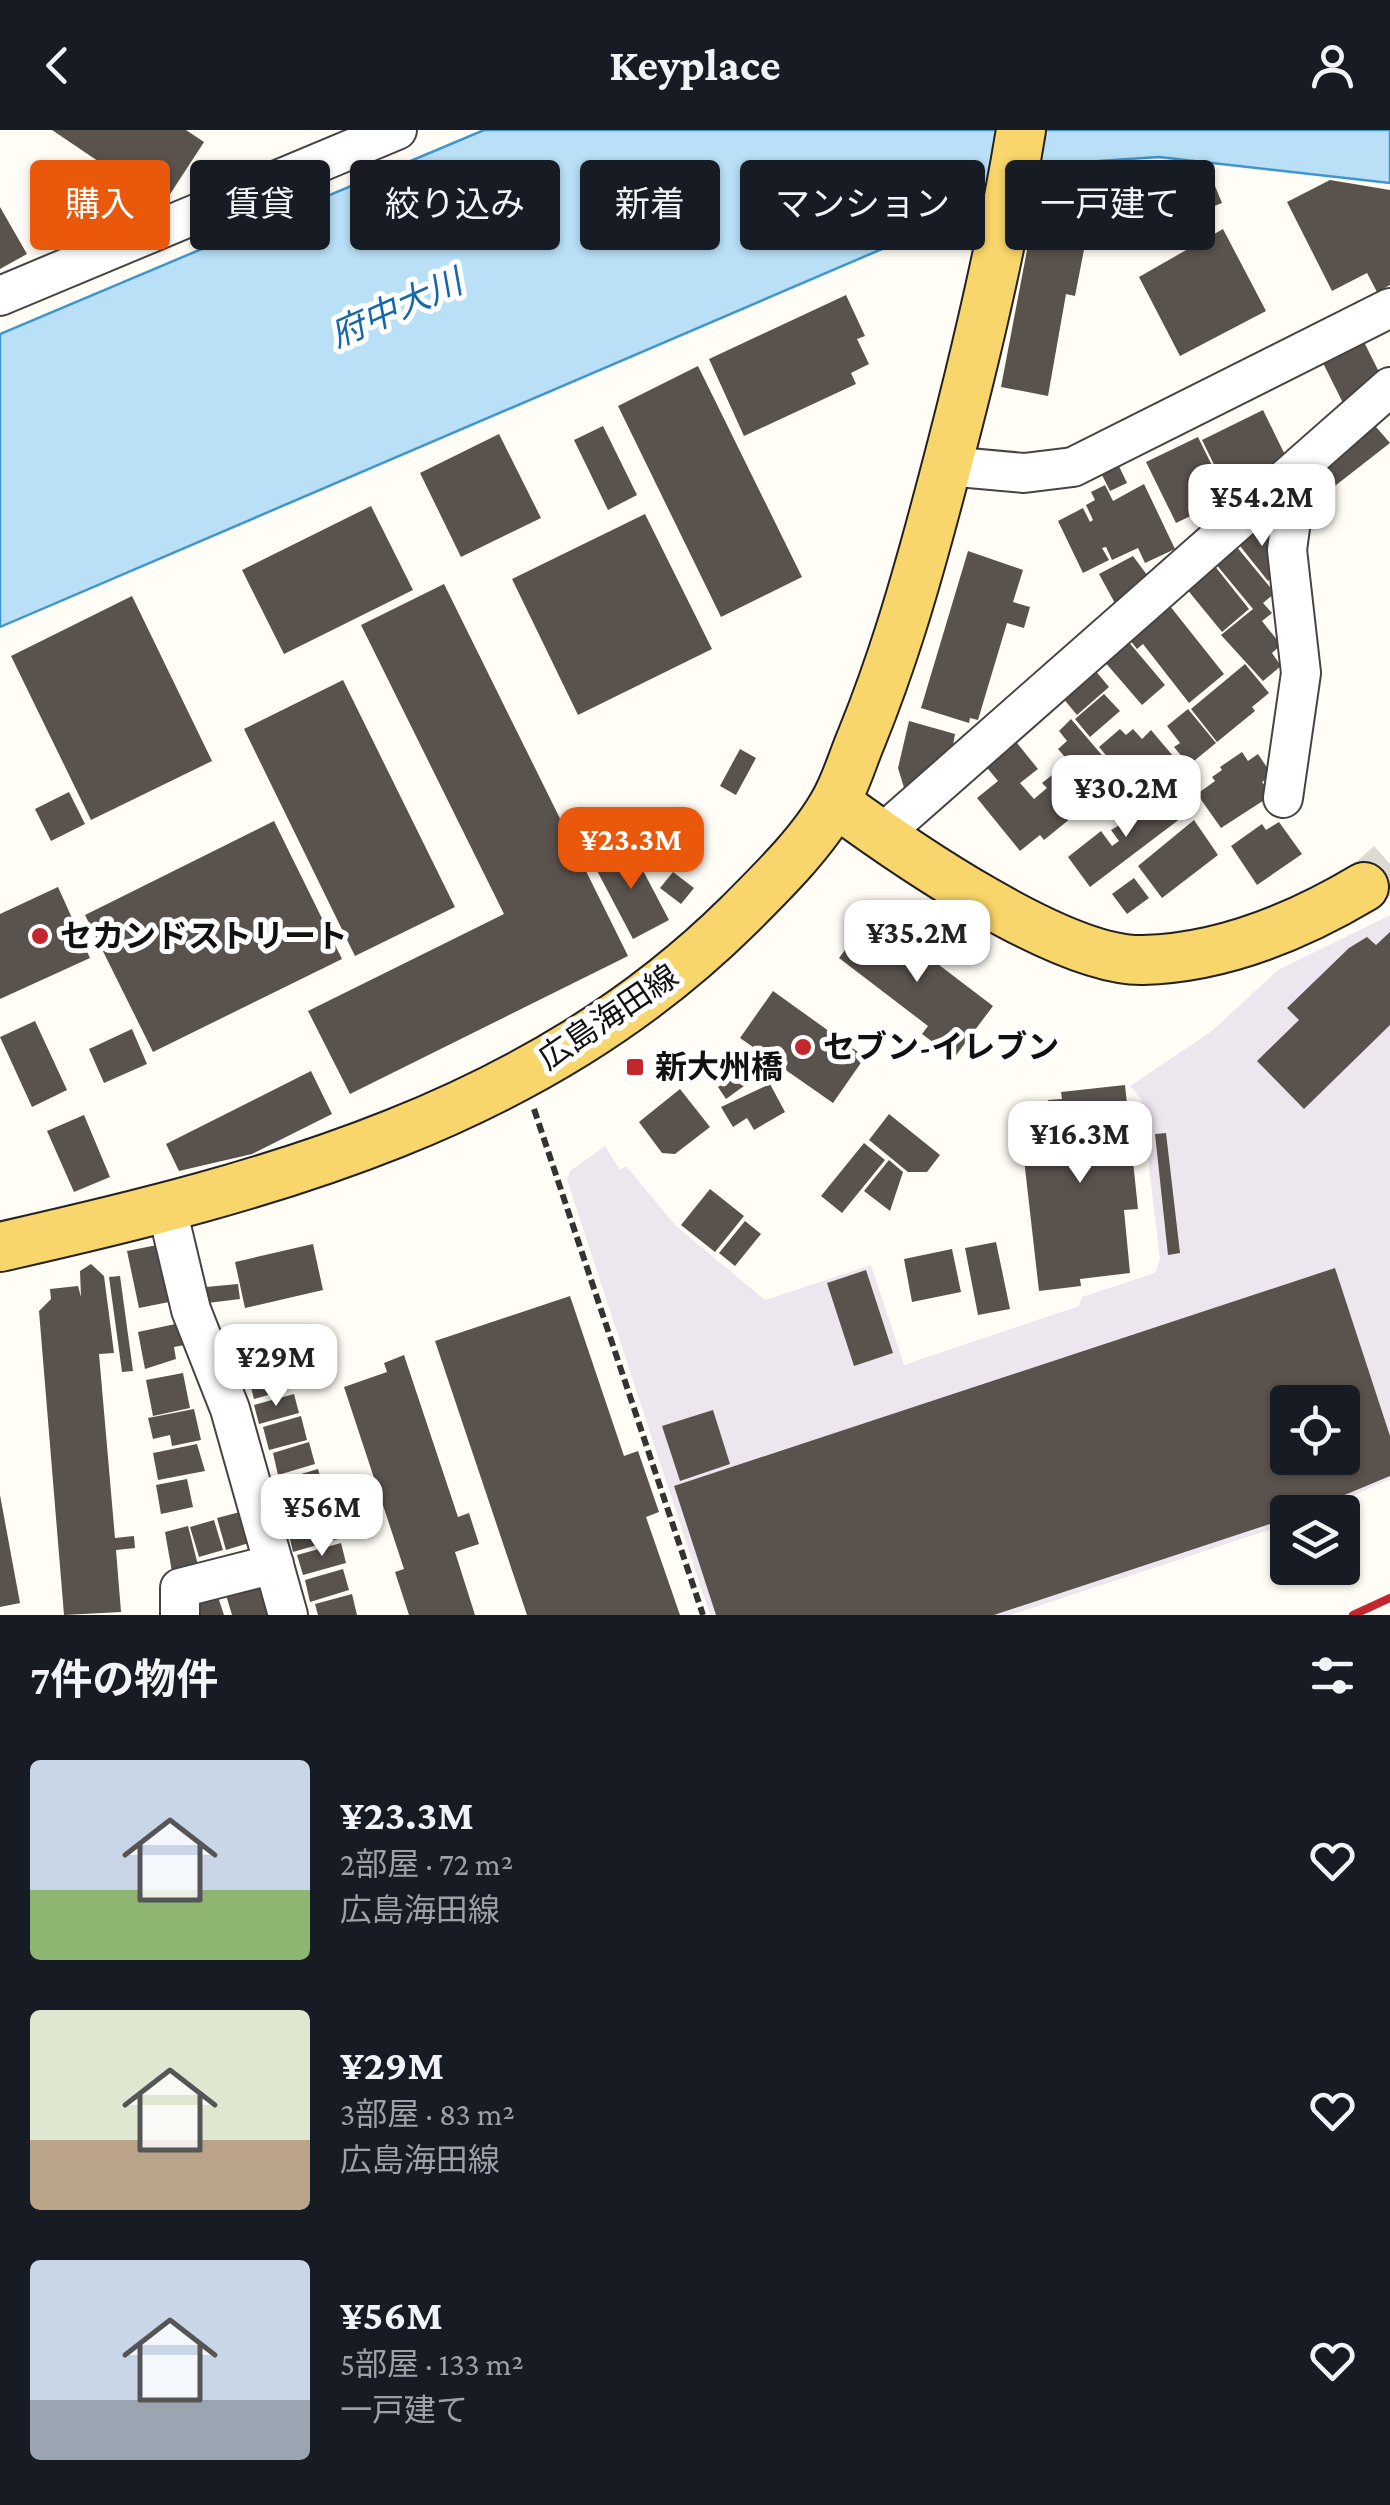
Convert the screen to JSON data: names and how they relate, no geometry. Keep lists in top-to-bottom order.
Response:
{
  "streets": {
    "main road": ["広島海田線"]
  },
  "water": ["府中大川"],
  "places": {
    "other": ["セカンドストリート", "セブン-イレブン"],
    "transit": ["新大州橋"]
  },
  "page": {
    "header": "Keyplace",
    "chip": [
      "購入",
      "賃貸",
      "絞り込み",
      "新着",
      "マンション",
      "一戸建て"
    ],
    "price": [
      "¥54.2M",
      "¥30.2M",
      "¥23.3M",
      "¥35.2M",
      "¥16.3M",
      "¥29M",
      "¥56M"
    ],
    "heading": "7件の物件",
    "list": [
      {
        "name": "¥23.3M",
        "note": "2部屋 · 72 m² · 広島海田線"
      },
      {
        "name": "¥29M",
        "note": "3部屋 · 83 m² · 広島海田線"
      },
      {
        "name": "¥56M",
        "note": "5部屋 · 133 m² · 一戸建て"
      }
    ]
  }
}
